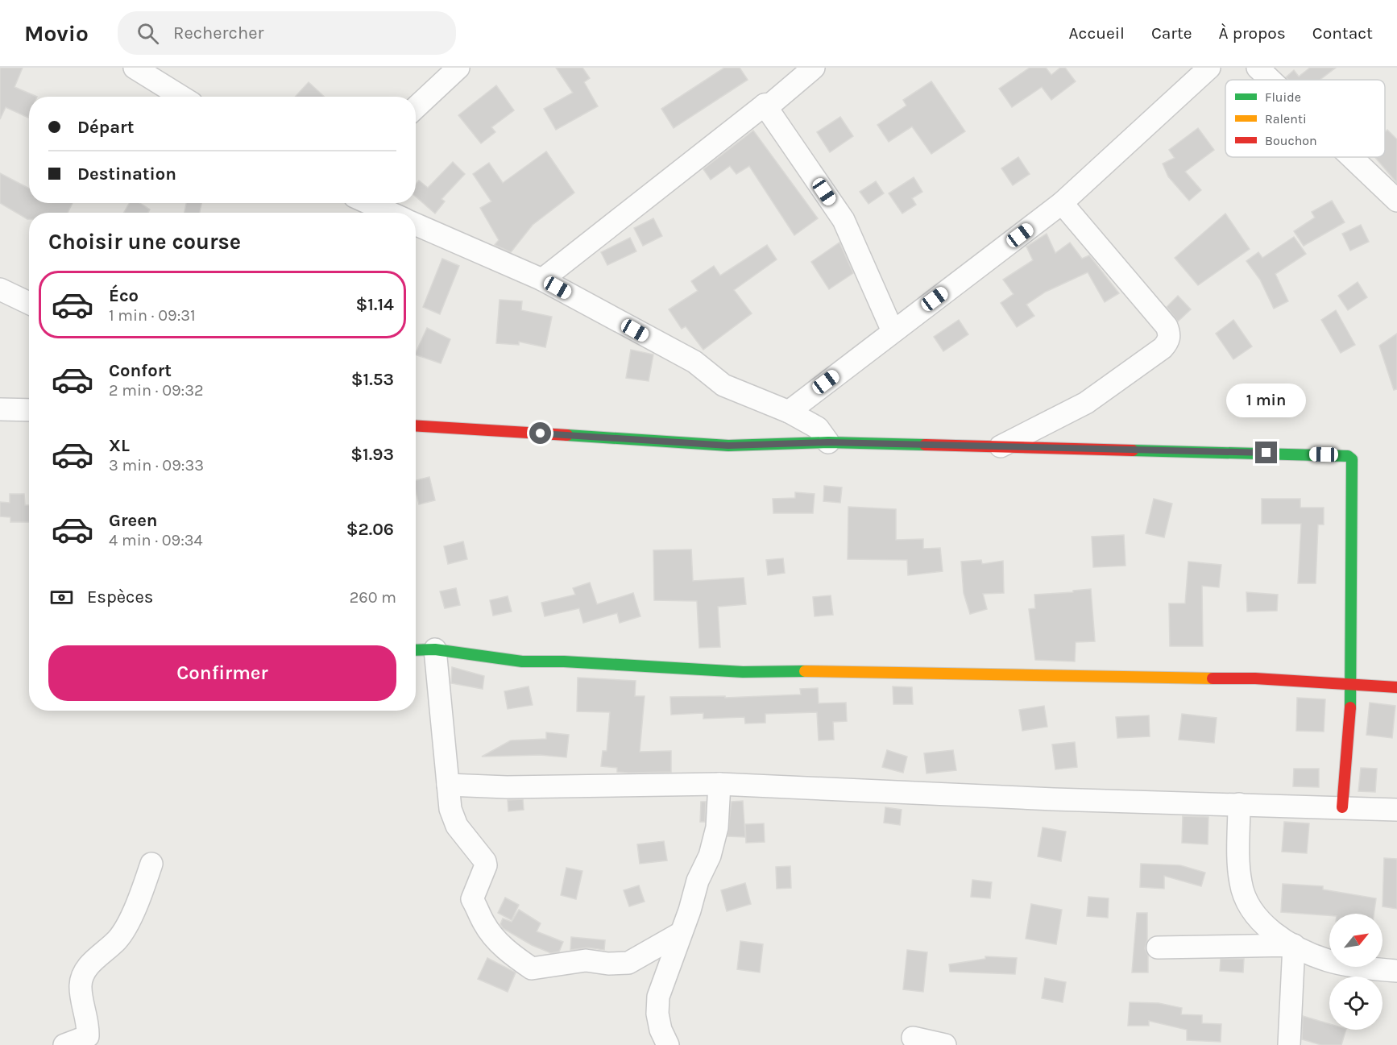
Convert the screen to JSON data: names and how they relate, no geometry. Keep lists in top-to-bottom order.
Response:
{
  "legend": ["Fluide", "Ralenti", "Bouchon"],
  "north": "top right",
  "page": {
    "header": "Movio",
    "search": "Rechercher",
    "nav": [
      "Accueil",
      "Carte",
      "À propos",
      "Contact"
    ],
    "banner": ["Départ", "Destination"],
    "heading": "Choisir une course",
    "list": [
      {
        "name": "Éco",
        "note": "1 min · 09:31",
        "value": "$1.14"
      },
      {
        "name": "Confort",
        "note": "2 min · 09:32",
        "value": "$1.53"
      },
      {
        "name": "XL",
        "note": "3 min · 09:33",
        "value": "$1.93"
      },
      {
        "name": "Green",
        "note": "4 min · 09:34",
        "value": "$2.06"
      }
    ],
    "bubble": "1 min",
    "pay": ["Espèces", "260 m"],
    "buttons": "Confirmer"
  }
}
